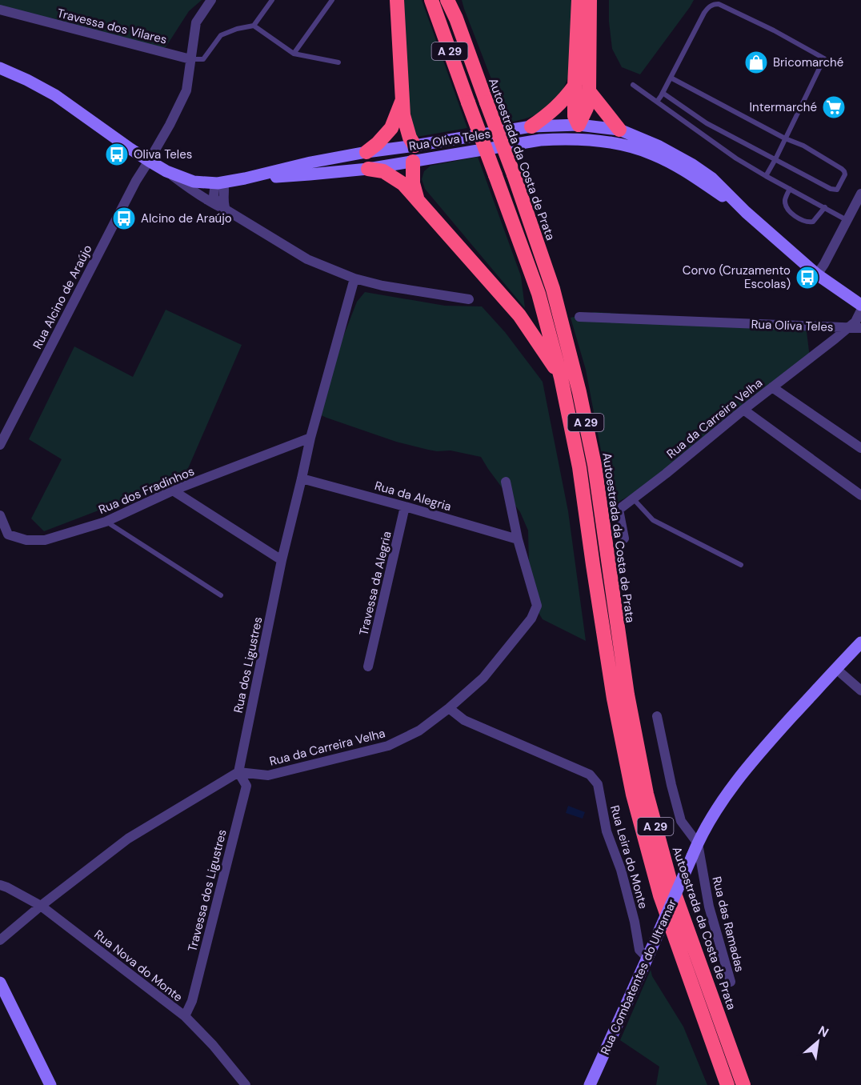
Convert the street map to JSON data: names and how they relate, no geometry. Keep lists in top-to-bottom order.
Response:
{
  "streets": {
    "highway": ["A 29", "Autoestrada da Costa de Prata"],
    "main road": ["Rua Oliva Teles", "Rua Combatentes do Ultramar"],
    "street": [
      "Travessa dos Vilares",
      "Rua Alcino de Araújo",
      "Rua da Carreira Velha",
      "Rua dos Fradinhos",
      "Rua da Alegria",
      "Travessa da Alegria",
      "Rua dos Ligustres",
      "Rua Leira do Monte",
      "Travessa dos Ligustres",
      "Rua das Ramadas",
      "Rua Nova do Monte"
    ]
  },
  "crossings": [
    ["Travessa dos Vilares", "Rua Alcino de Araújo"],
    ["Rua Oliva Teles", "Rua Alcino de Araújo"],
    ["Rua Oliva Teles", "Rua da Carreira Velha"],
    ["Rua Oliva Teles", "Rua dos Ligustres"],
    ["Rua da Carreira Velha", "Rua da Alegria"],
    ["Rua da Carreira Velha", "Rua dos Ligustres"],
    ["Rua da Carreira Velha", "Rua Leira do Monte"],
    ["Rua da Carreira Velha", "Travessa dos Ligustres"],
    ["Rua dos Fradinhos", "Rua dos Ligustres"],
    ["Rua da Alegria", "Travessa da Alegria"],
    ["Rua da Alegria", "Rua dos Ligustres"],
    ["Rua dos Ligustres", "Travessa dos Ligustres"],
    ["Rua Leira do Monte", "Rua Combatentes do Ultramar"],
    ["Travessa dos Ligustres", "Rua Nova do Monte"],
    ["Rua das Ramadas", "Rua Combatentes do Ultramar"]
  ],
  "places": {
    "shop": ["Bricomarché"],
    "supermarket": ["Intermarché"],
    "bus stop": ["Oliva Teles", "Alcino de Araújo", "Corvo (Cruzamento Escolas)"]
  },
  "north": "top right"
}
